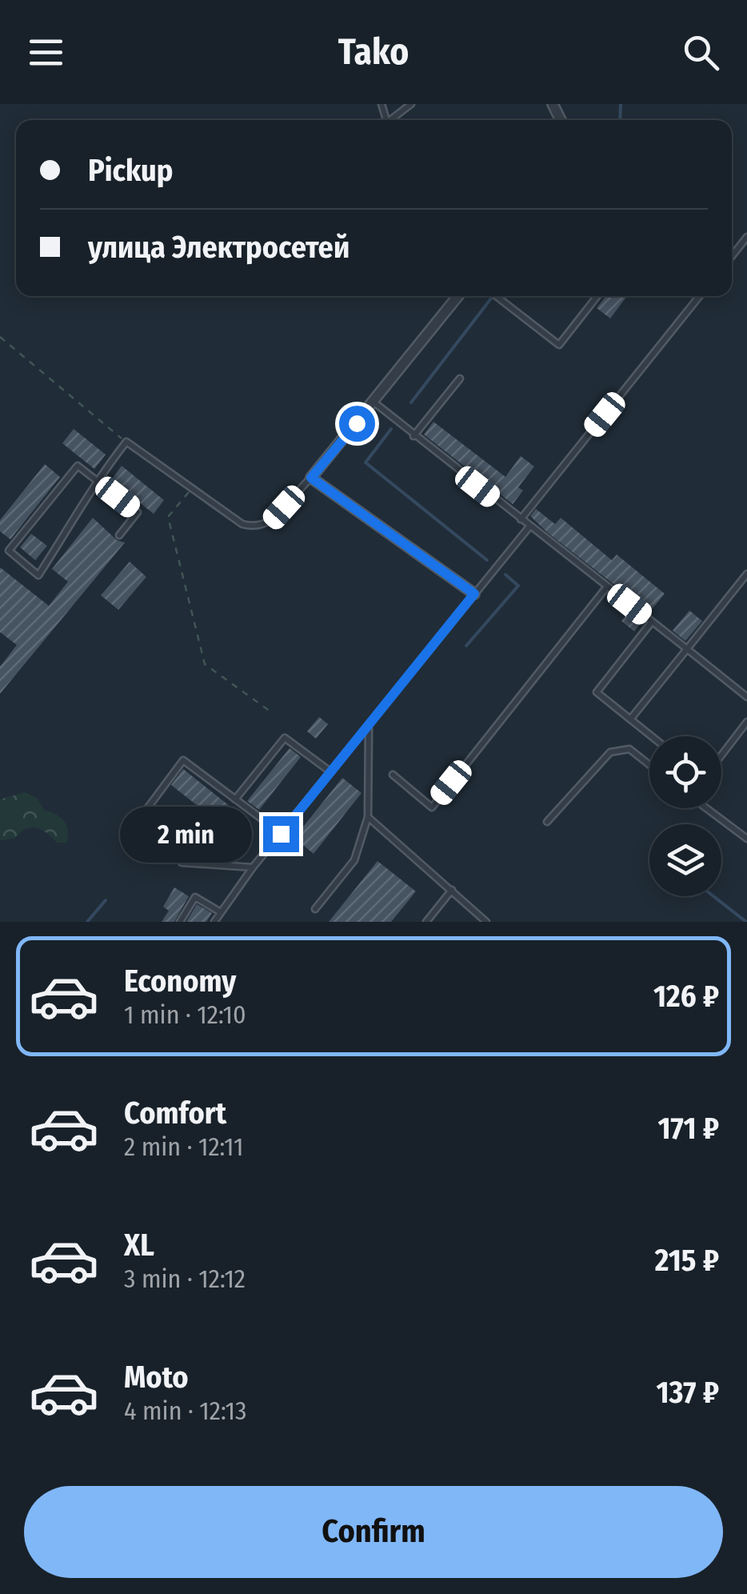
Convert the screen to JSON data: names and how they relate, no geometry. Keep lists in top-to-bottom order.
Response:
{
  "page": {
    "header": "Tako",
    "banner": ["Pickup", "улица Электросетей"],
    "bubble": "2 min",
    "list": [
      {
        "name": "Economy",
        "note": "1 min · 12:10",
        "value": "126 ₽"
      },
      {
        "name": "Comfort",
        "note": "2 min · 12:11",
        "value": "171 ₽"
      },
      {
        "name": "XL",
        "note": "3 min · 12:12",
        "value": "215 ₽"
      },
      {
        "name": "Moto",
        "note": "4 min · 12:13",
        "value": "137 ₽"
      }
    ],
    "buttons": "Confirm"
  }
}
